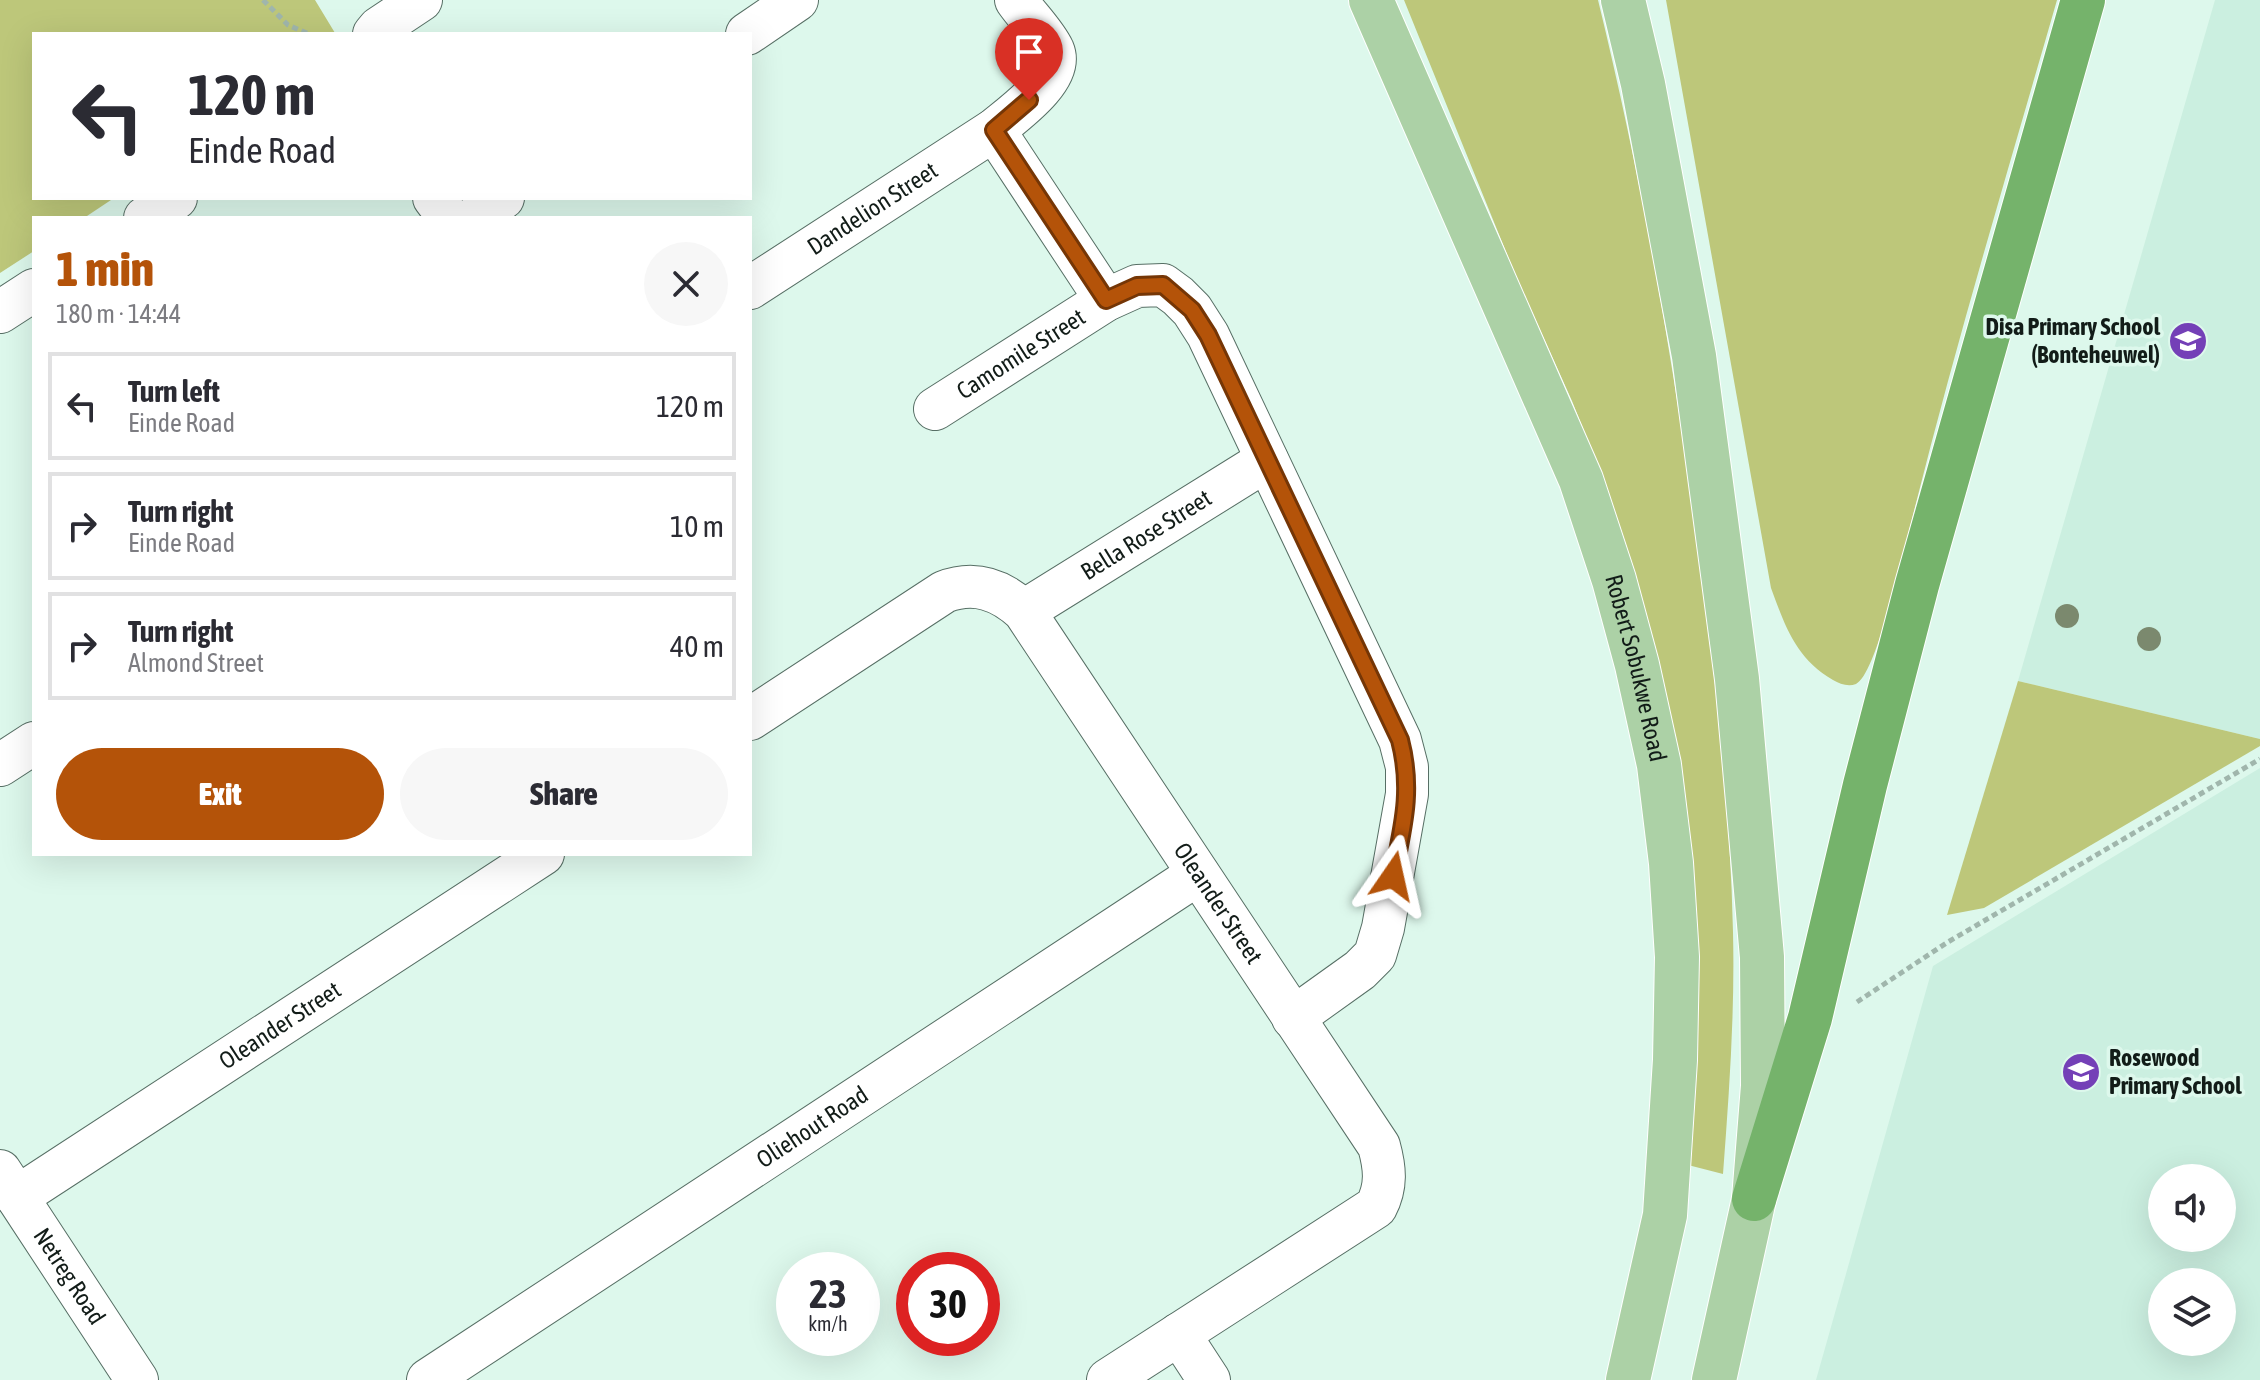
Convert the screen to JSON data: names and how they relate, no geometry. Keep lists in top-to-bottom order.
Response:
{
  "streets": {
    "main road": ["Robert Sobukwe Road"],
    "street": [
      "Dandelion Street",
      "Camomile Street",
      "Bella Rose Street",
      "Oleander Street",
      "Oliehout Road",
      "Netreg Road"
    ]
  },
  "crossings": [
    ["Camomile Street", "Bella Rose Street"],
    ["Camomile Street", "Oleander Street"],
    ["Bella Rose Street", "Oleander Street"],
    ["Oleander Street", "Oliehout Road"],
    ["Oleander Street", "Netreg Road"]
  ],
  "places": {
    "school or university": ["Disa Primary School (Bonteheuwel)", "Rosewood Primary School"]
  },
  "page": {
    "turn": ["120 m", "Einde Road"],
    "heading": ["1 min", "180 m · 14:44"],
    "list": [
      {
        "name": "Turn left",
        "note": "Einde Road",
        "value": "120 m"
      },
      {
        "name": "Turn right",
        "note": "Einde Road",
        "value": "10 m"
      },
      {
        "name": "Turn right",
        "note": "Almond Street",
        "value": "40 m"
      }
    ],
    "buttons": ["Exit", "Share"],
    "speed": "23 km/h",
    "limit": "30"
  }
}
